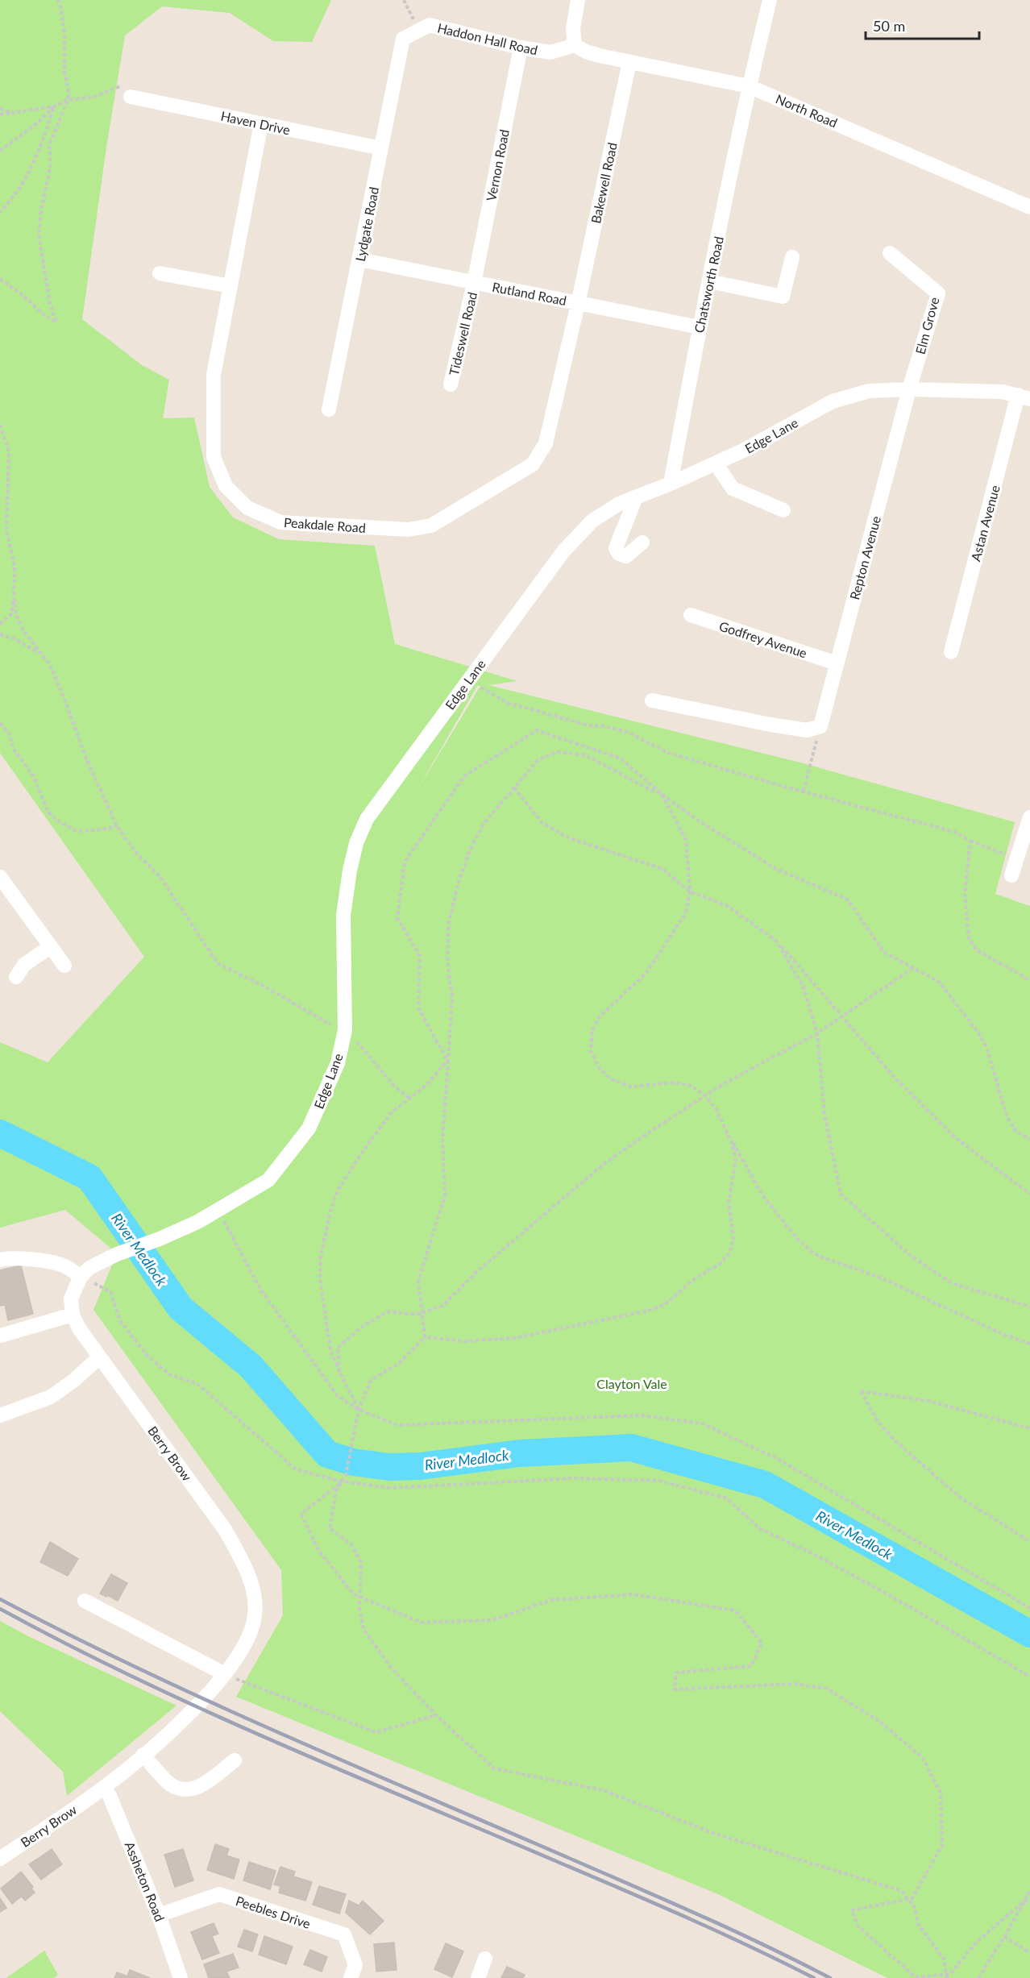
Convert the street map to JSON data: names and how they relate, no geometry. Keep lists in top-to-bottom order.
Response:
{
  "streets": {
    "street": [
      "Haddon Hall Road",
      "North Road",
      "Haven Drive",
      "Vernon Road",
      "Bakewell Road",
      "Lydgate Road",
      "Chatsworth Road",
      "Rutland Road",
      "Elm Grove",
      "Tideswell Road",
      "Edge Lane",
      "Astan Avenue",
      "Peakdale Road",
      "Repton Avenue",
      "Godfrey Avenue",
      "Berry Brow",
      "Assheton Road",
      "Peebles Drive"
    ]
  },
  "crossings": [
    ["Haddon Hall Road", "North Road"],
    ["Haddon Hall Road", "Vernon Road"],
    ["Haddon Hall Road", "Lydgate Road"],
    ["North Road", "Bakewell Road"],
    ["North Road", "Chatsworth Road"],
    ["Haven Drive", "Lydgate Road"],
    ["Haven Drive", "Peakdale Road"],
    ["Vernon Road", "Rutland Road"],
    ["Vernon Road", "Tideswell Road"],
    ["Bakewell Road", "Rutland Road"],
    ["Bakewell Road", "Peakdale Road"],
    ["Lydgate Road", "Rutland Road"],
    ["Chatsworth Road", "Rutland Road"],
    ["Chatsworth Road", "Edge Lane"],
    ["Rutland Road", "Tideswell Road"],
    ["Rutland Road", "Peakdale Road"],
    ["Elm Grove", "Edge Lane"],
    ["Elm Grove", "Repton Avenue"],
    ["Edge Lane", "Astan Avenue"],
    ["Edge Lane", "Repton Avenue"],
    ["Repton Avenue", "Godfrey Avenue"],
    ["Berry Brow", "Assheton Road"],
    ["Assheton Road", "Peebles Drive"]
  ],
  "water": ["River Medlock"],
  "parks": ["Clayton Vale"],
  "scale_bar": "50 m"
}
